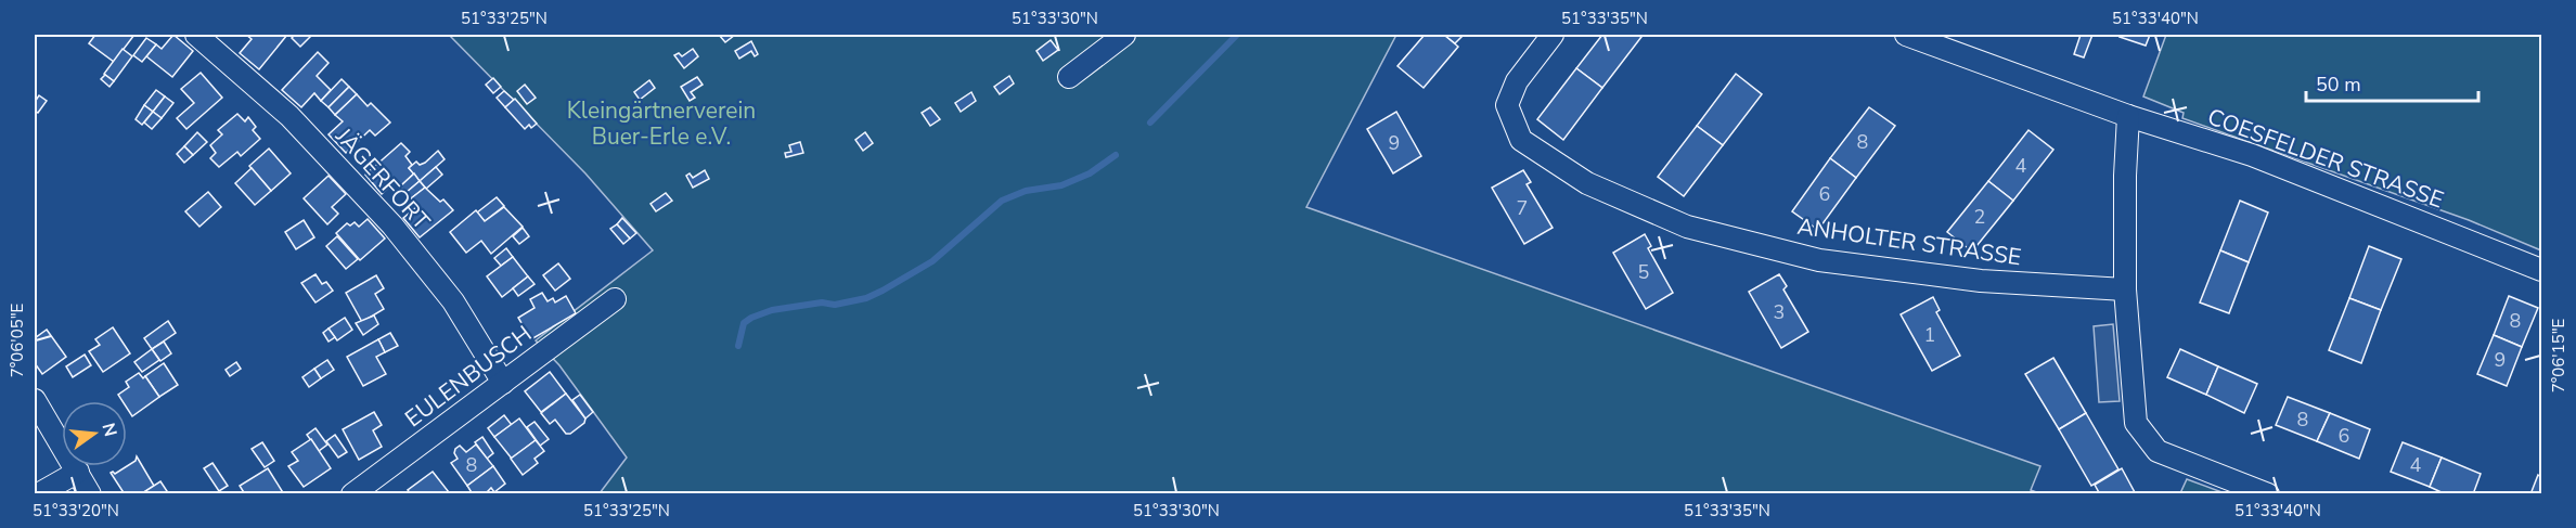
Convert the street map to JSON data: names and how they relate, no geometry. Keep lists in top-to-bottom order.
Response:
{
  "streets": {
    "street": [
      "COESFELDER STRASSE",
      "JÄGERFORT",
      "ANHOLTER STRASSE",
      "EULENBUSCH"
    ]
  },
  "crossings": [
    ["JÄGERFORT", "EULENBUSCH"]
  ],
  "parks": ["Kleingärtnerverein Buer-Erle e.V."],
  "house_numbers": [
    "8",
    "9",
    "4",
    "6",
    "7",
    "2",
    "5",
    "3",
    "8",
    "1",
    "9",
    "8",
    "6",
    "8",
    "4"
  ],
  "scale_bar": "50 m",
  "north": "right",
  "coordinates": [
    "51°33'25\"N",
    "51°33'30\"N",
    "51°33'35\"N",
    "51°33'40\"N",
    "7°06'05\"E",
    "7°06'15\"E",
    "51°33'20\"N"
  ]
}
